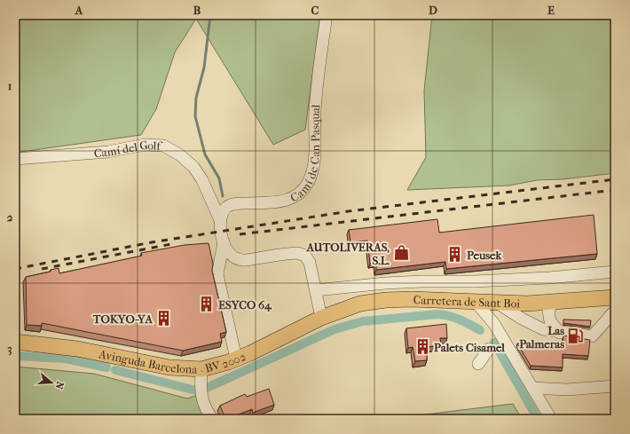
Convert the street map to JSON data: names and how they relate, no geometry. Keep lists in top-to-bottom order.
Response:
{
  "streets": {
    "main road": ["Carretera de Sant Boi", "Avinguda Barcelona - BV 2002"],
    "street": ["Camí de Can Pasqual", "Camí del Golf"]
  },
  "crossings": [
    ["Camí de Can Pasqual", "Camí del Golf"],
    ["Carretera de Sant Boi", "Avinguda Barcelona - BV 2002"]
  ],
  "places": {
    "shop": ["AUTOLIVERAS, S.L."],
    "building": [
      "Peusek",
      "ESYCO 64",
      "TOKYO-YA",
      "Palets Cisamel"
    ],
    "fuel station": ["Las Palmeras"]
  },
  "north": "right",
  "grid": {
    "columns": [
      "A",
      "B",
      "C",
      "D",
      "E"
    ],
    "rows": ["1", "2", "3"]
  }
}
